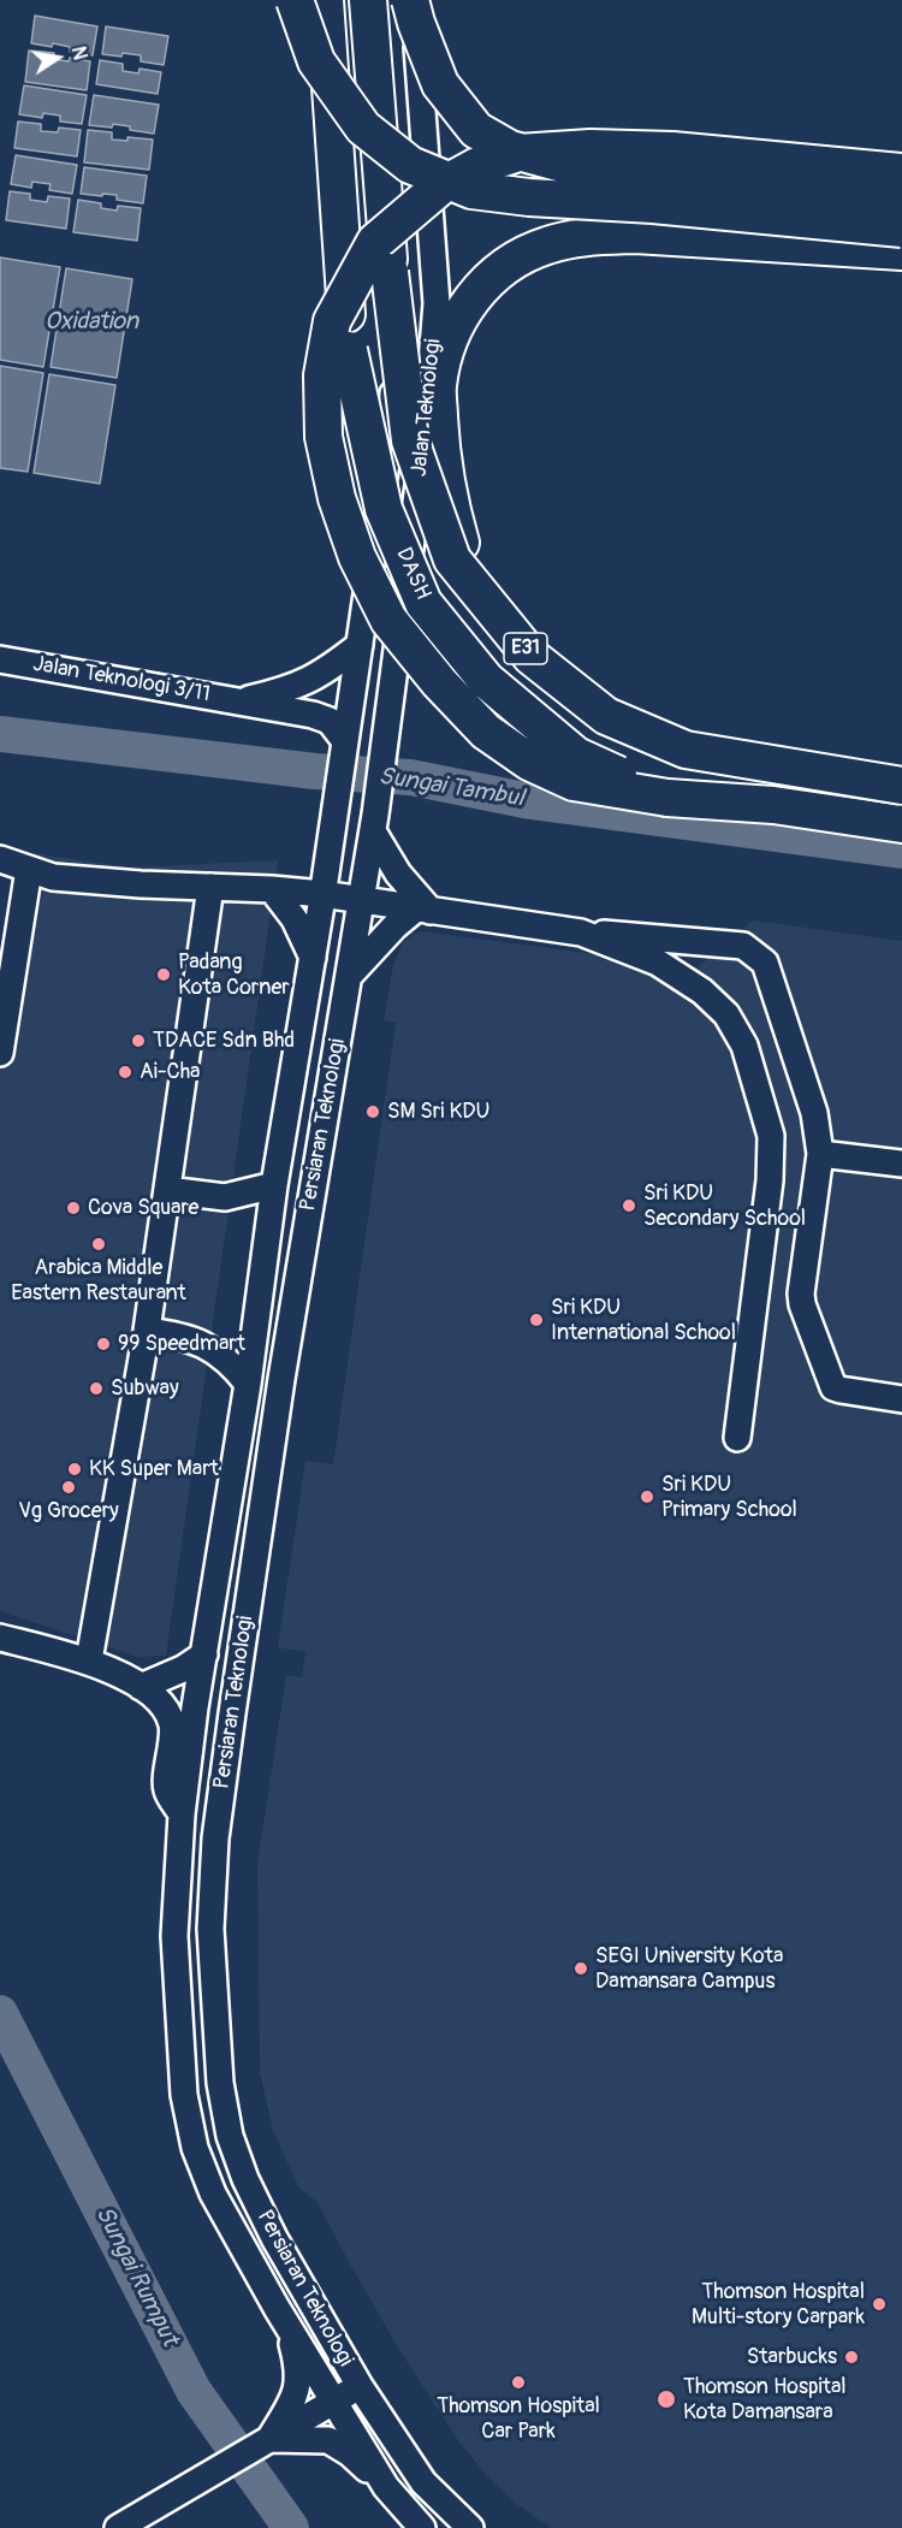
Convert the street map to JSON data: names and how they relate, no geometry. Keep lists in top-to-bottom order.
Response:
{
  "streets": {
    "highway": ["DASH", "E31"],
    "street": ["Jalan Teknologi", "Jalan Teknologi 3/11", "Persiaran Teknologi"]
  },
  "crossings": [
    ["Jalan Teknologi", "Jalan Teknologi 3/11"],
    ["Jalan Teknologi", "Persiaran Teknologi"]
  ],
  "water": ["Oxidation", "Sungai Tambul", "Sungai Rumput"],
  "places": [
    "Padang Kota Corner",
    "TDACE Sdn Bhd",
    "Ai-Cha",
    "SM Sri KDU",
    "Sri KDU Secondary School",
    "Cova Square",
    "Arabica Middle Eastern Restaurant",
    "Sri KDU International School",
    "99 Speedmart",
    "Subway",
    "KK Super Mart",
    "Vg Grocery",
    "Sri KDU Primary School",
    "SEGI University Kota Damansara Campus",
    "Thomson Hospital Multi-story Carpark",
    "Starbucks",
    "Thomson Hospital Car Park",
    "Thomson Hospital Kota Damansara"
  ],
  "north": "right"
}
